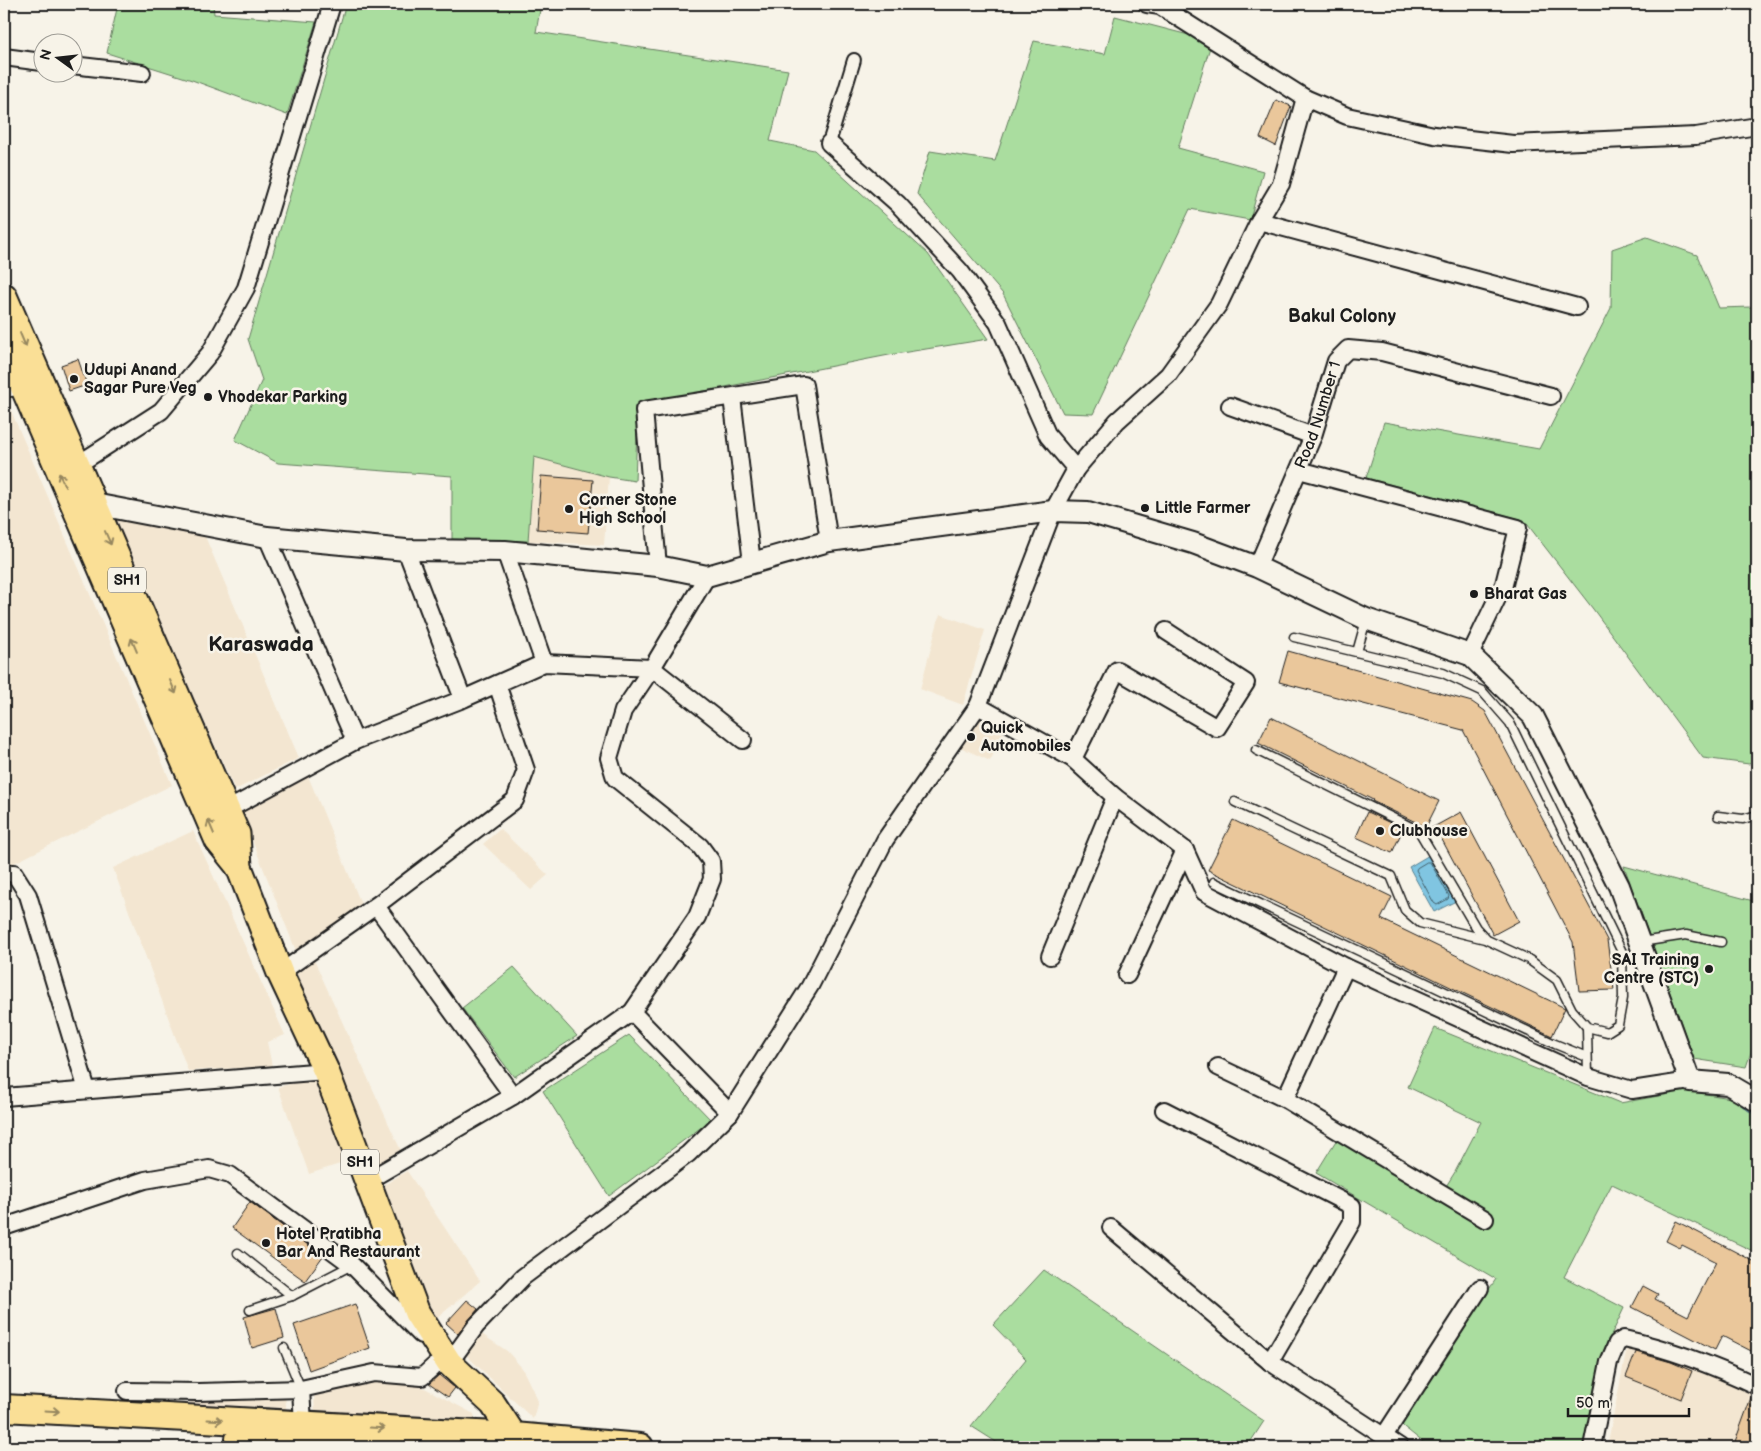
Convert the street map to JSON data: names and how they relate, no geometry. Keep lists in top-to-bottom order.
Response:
{
  "streets": {
    "main road": ["SH1"],
    "street": ["Road Number 1"]
  },
  "districts": ["Bakul Colony", "Karaswada"],
  "places": [
    "Udupi Anand Sagar Pure Veg",
    "Vhodekar Parking",
    "Little Farmer",
    "Corner Stone High School",
    "Bharat Gas",
    "Quick Automobiles",
    "Clubhouse",
    "SAI Training Centre (STC)",
    "Hotel Pratibha Bar And Restaurant"
  ],
  "scale_bar": "50 m",
  "north": "left"
}
